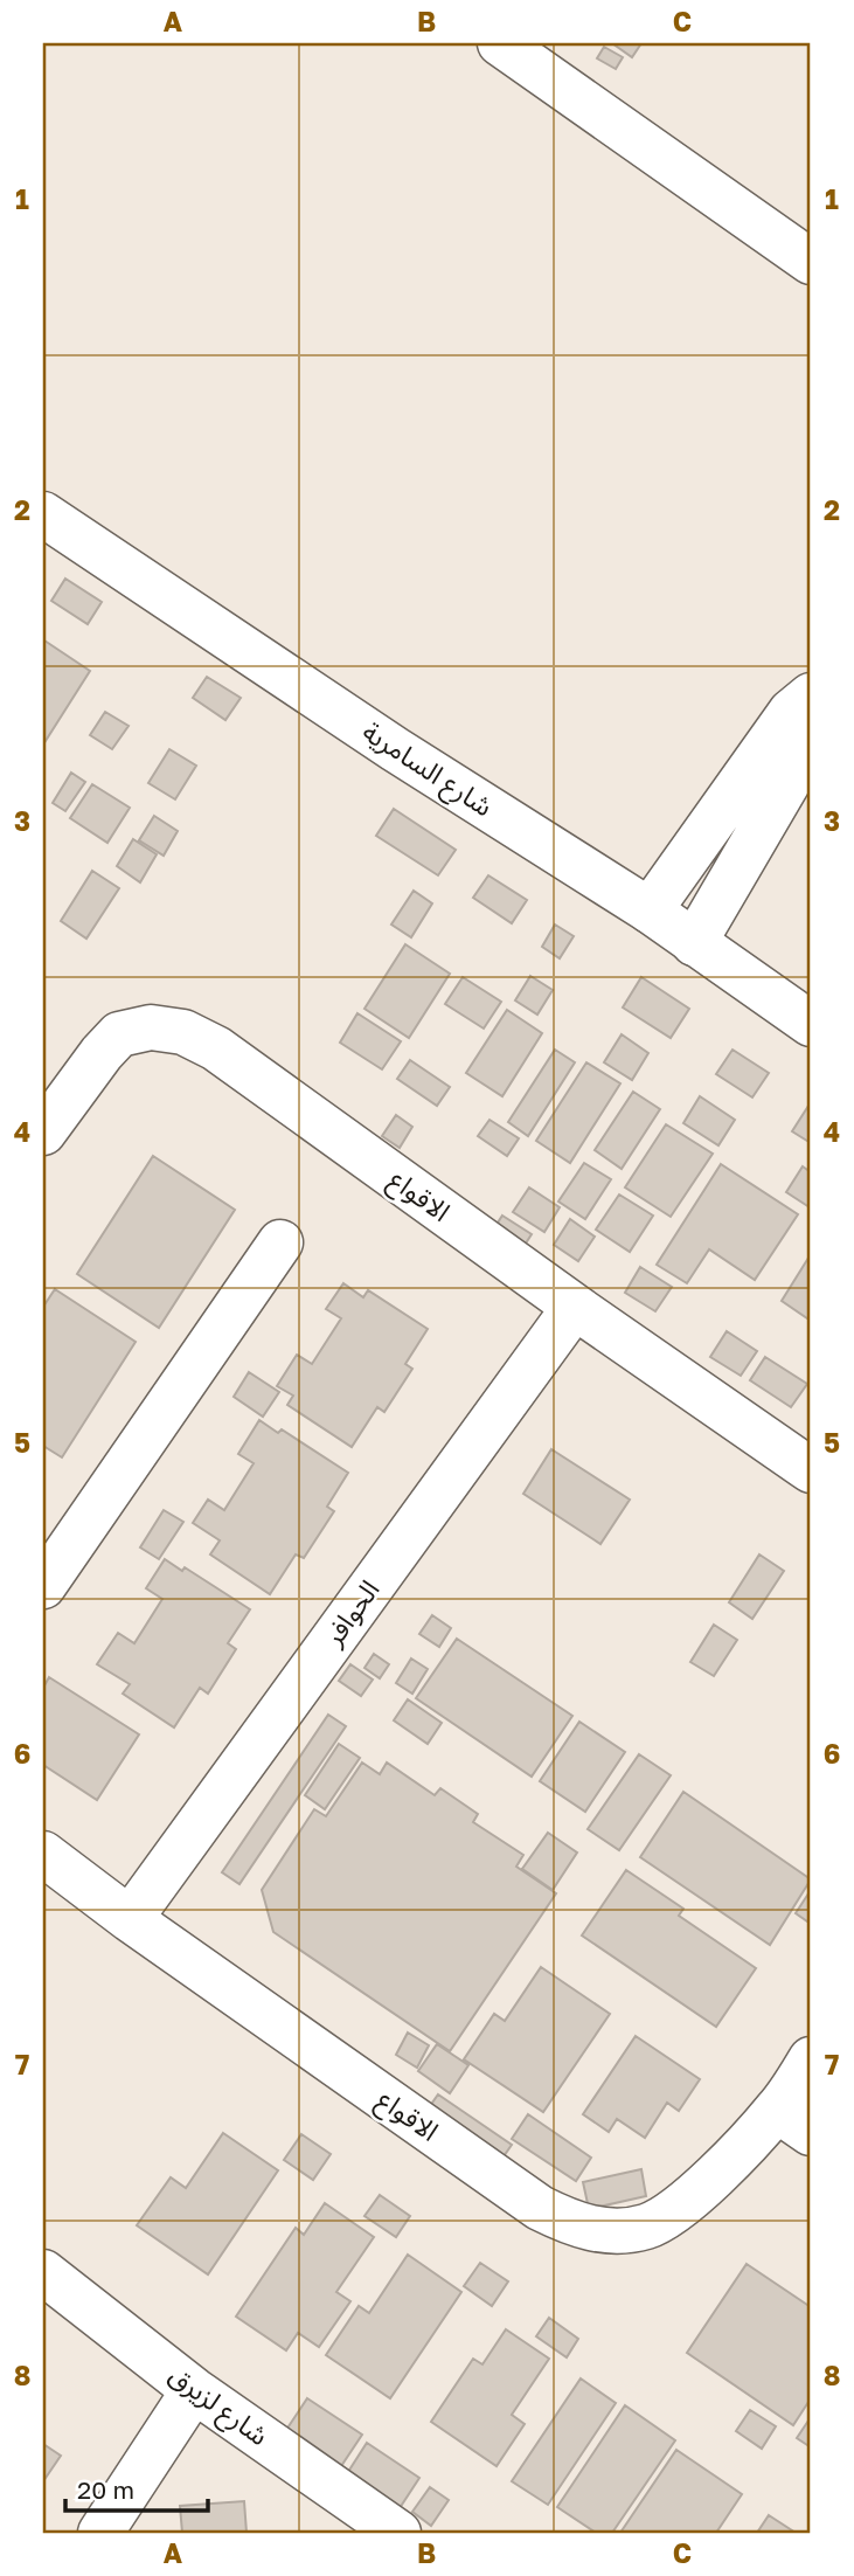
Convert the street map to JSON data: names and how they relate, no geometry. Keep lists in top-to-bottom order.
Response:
{
  "streets": {
    "street": [
      "شارع السامرية",
      "الاقواع",
      "الحوافر",
      "شارع لزيرق"
    ]
  },
  "crossings": [
    ["الاقواع", "الحوافر"]
  ],
  "scale_bar": "20 m",
  "grid": {
    "columns": ["A", "B", "C"],
    "rows": [
      "1",
      "2",
      "3",
      "4",
      "5",
      "6",
      "7",
      "8"
    ]
  }
}
